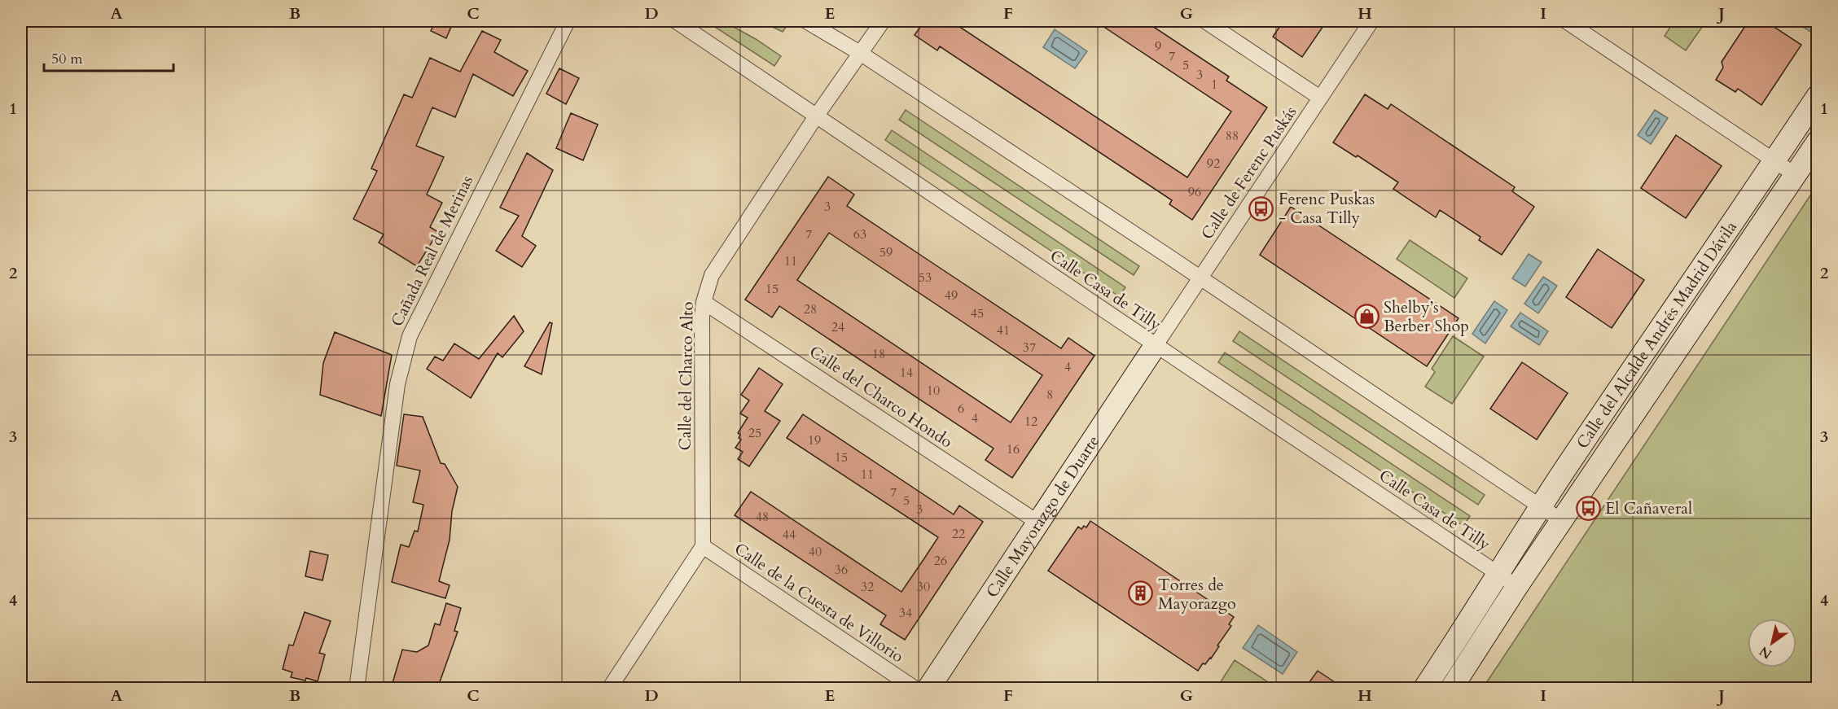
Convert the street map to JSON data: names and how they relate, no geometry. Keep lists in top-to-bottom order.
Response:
{
  "streets": {
    "main road": ["Calle del Alcalde Andrés Madrid Dávila", "Calle Mayorazgo de Duarte"],
    "street": [
      "Calle de Ferenc Puskás",
      "Cañada Real de Merinas",
      "Calle Casa de Tilly",
      "Calle del Charco Alto",
      "Calle del Charco Hondo",
      "Calle de la Cuesta de Villorio"
    ]
  },
  "crossings": [
    ["Calle de Ferenc Puskás", "Calle Casa de Tilly"],
    ["Calle de Ferenc Puskás", "Calle Mayorazgo de Duarte"],
    ["Calle Casa de Tilly", "Calle del Alcalde Andrés Madrid Dávila"],
    ["Calle Casa de Tilly", "Calle del Charco Alto"],
    ["Calle Casa de Tilly", "Calle Mayorazgo de Duarte"],
    ["Calle del Charco Alto", "Calle del Charco Hondo"],
    ["Calle del Charco Alto", "Calle de la Cuesta de Villorio"],
    ["Calle del Charco Hondo", "Calle Mayorazgo de Duarte"]
  ],
  "places": {
    "bus stop": ["Ferenc Puskas - Casa Tilly", "El Cañaveral"],
    "shop": ["Shelby’s Berber Shop"],
    "building": ["Torres de Mayorazgo"]
  },
  "house_numbers": [
    "9",
    "7",
    "5",
    "3",
    "1",
    "88",
    "92",
    "96",
    "3",
    "7",
    "63",
    "59",
    "11",
    "53",
    "15",
    "49",
    "28",
    "45",
    "24",
    "41",
    "37",
    "18",
    "4",
    "14",
    "10",
    "8",
    "6",
    "4",
    "12",
    "25",
    "19",
    "16",
    "15",
    "11",
    "7",
    "5",
    "3",
    "48",
    "22",
    "44",
    "40",
    "26",
    "36",
    "32",
    "30",
    "34"
  ],
  "scale_bar": "50 m",
  "north": "bottom left",
  "grid": {
    "columns": [
      "A",
      "B",
      "C",
      "D",
      "E",
      "F",
      "G",
      "H",
      "I",
      "J"
    ],
    "rows": [
      "1",
      "2",
      "3",
      "4"
    ]
  }
}
